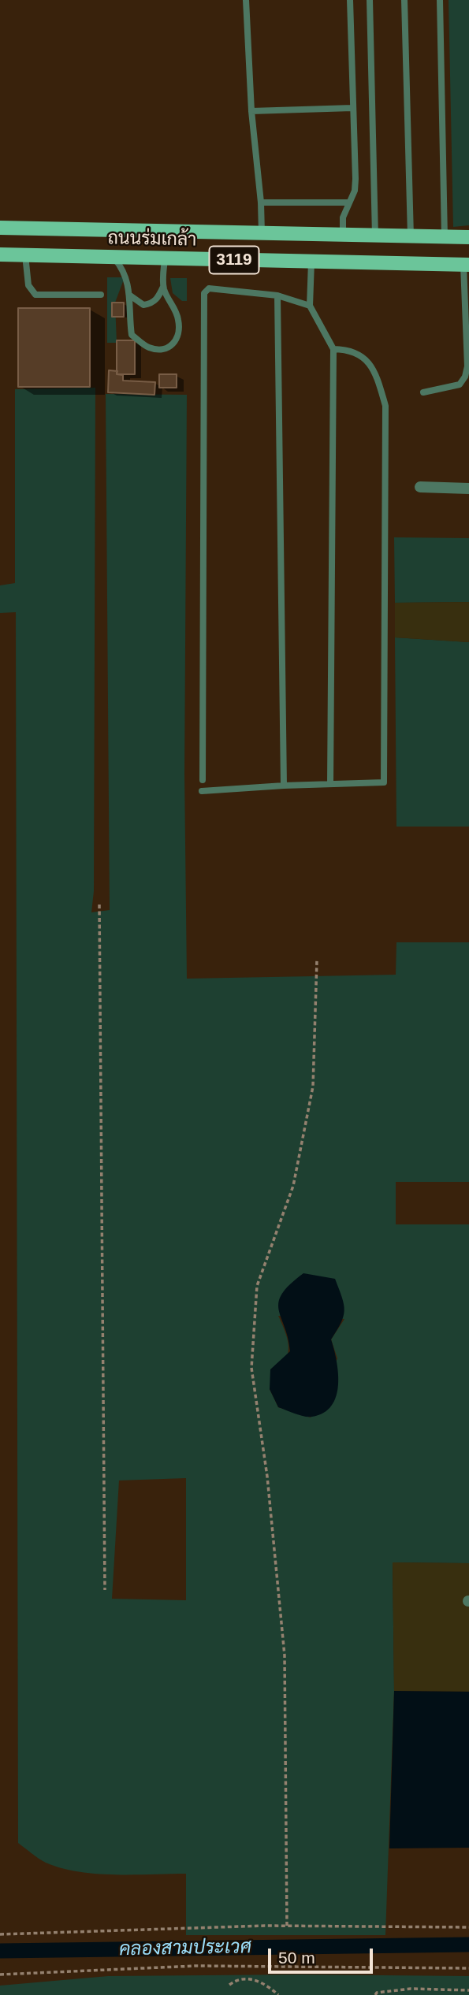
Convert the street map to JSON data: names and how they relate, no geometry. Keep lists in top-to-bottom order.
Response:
{
  "streets": {
    "main road": ["ถนนร่มเกล้า", "3119"]
  },
  "water": ["คลองสามประเวศ"],
  "scale_bar": "50 m"
}
